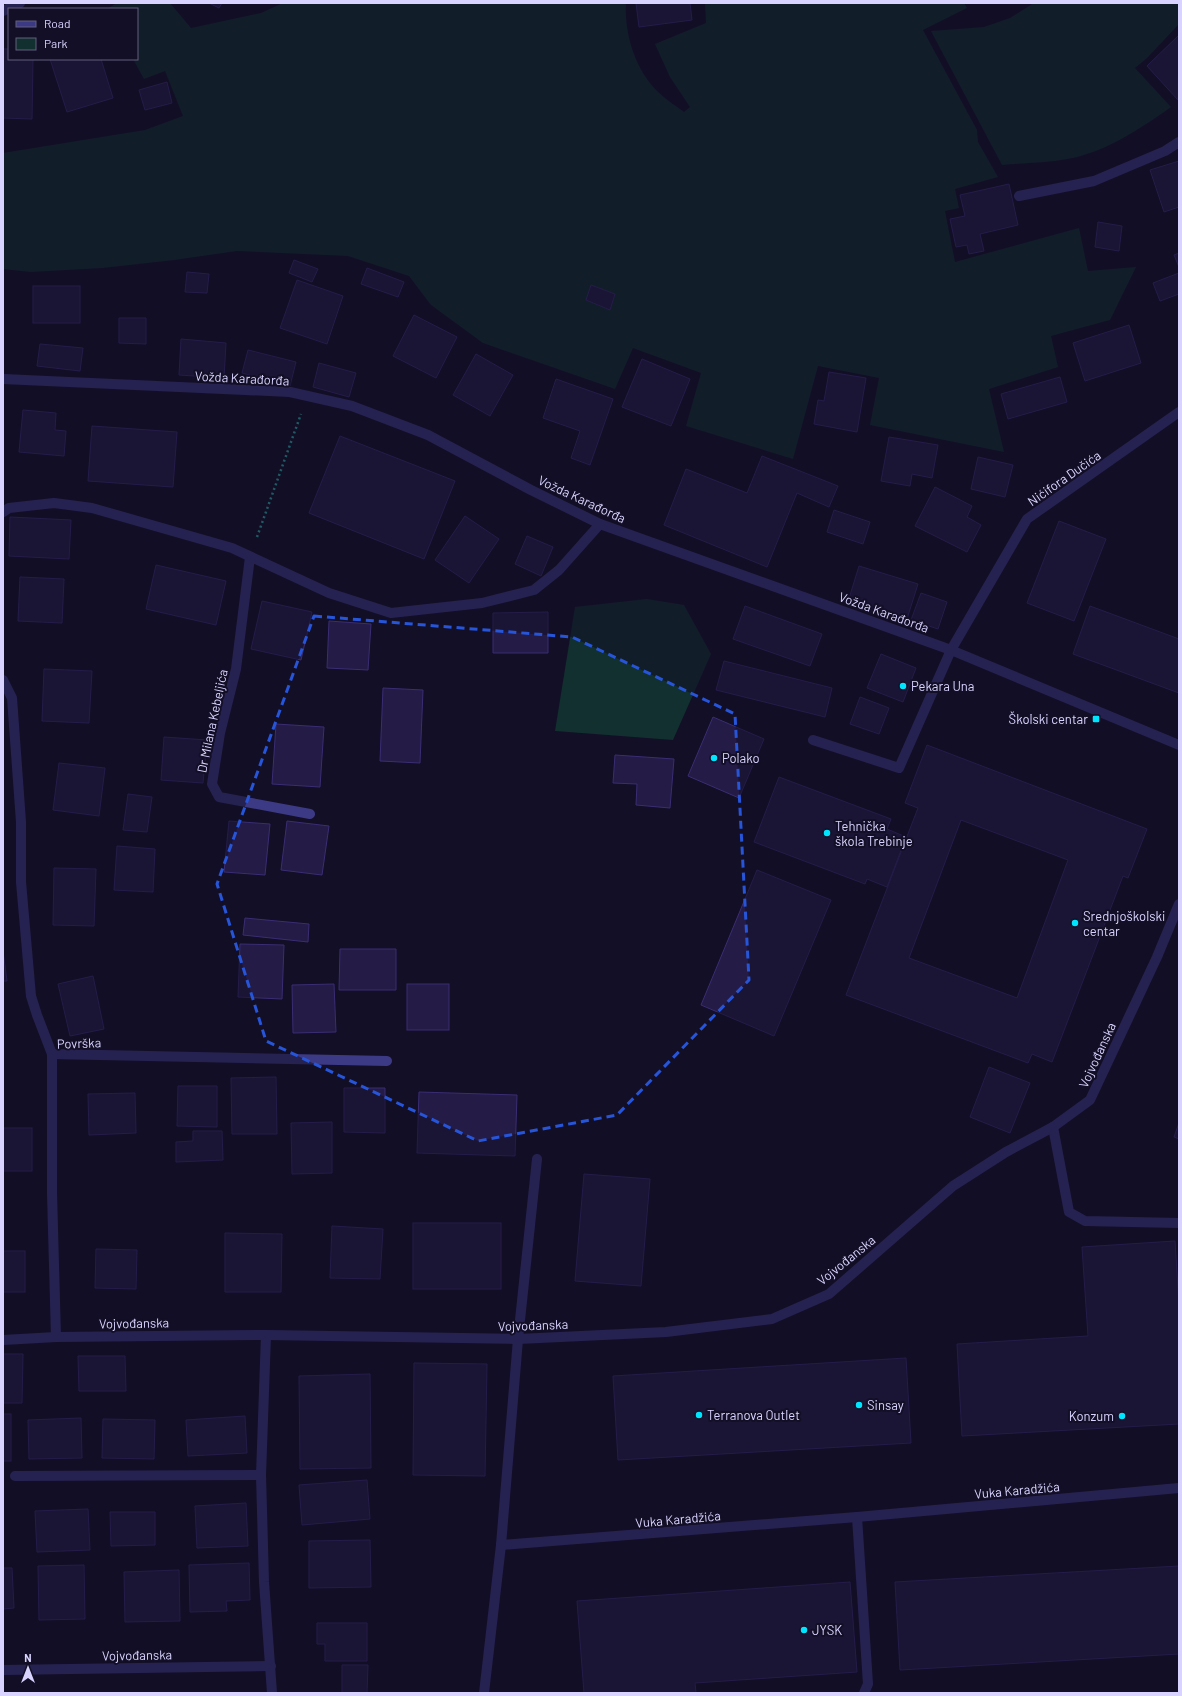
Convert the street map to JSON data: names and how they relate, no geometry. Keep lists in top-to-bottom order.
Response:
{
  "streets": {
    "street": [
      "Vožda Karađorđa",
      "Nićifora Dučića",
      "Dr Milana Kebeljića",
      "Površka",
      "Vojvođanska",
      "Vuka Karadžića"
    ]
  },
  "crossings": [
    ["Vožda Karađorđa", "Nićifora Dučića"],
    ["Površka", "Vojvođanska"]
  ],
  "places": {
    "other": [
      "Pekara Una",
      "Polako",
      "Tehnička škola Trebinje",
      "Srednjoškolski centar",
      "Sinsay",
      "Terranova Outlet",
      "Konzum",
      "JYSK"
    ],
    "transit": ["Školski centar"]
  },
  "legend": ["Road", "Park"],
  "north": "top"
}
